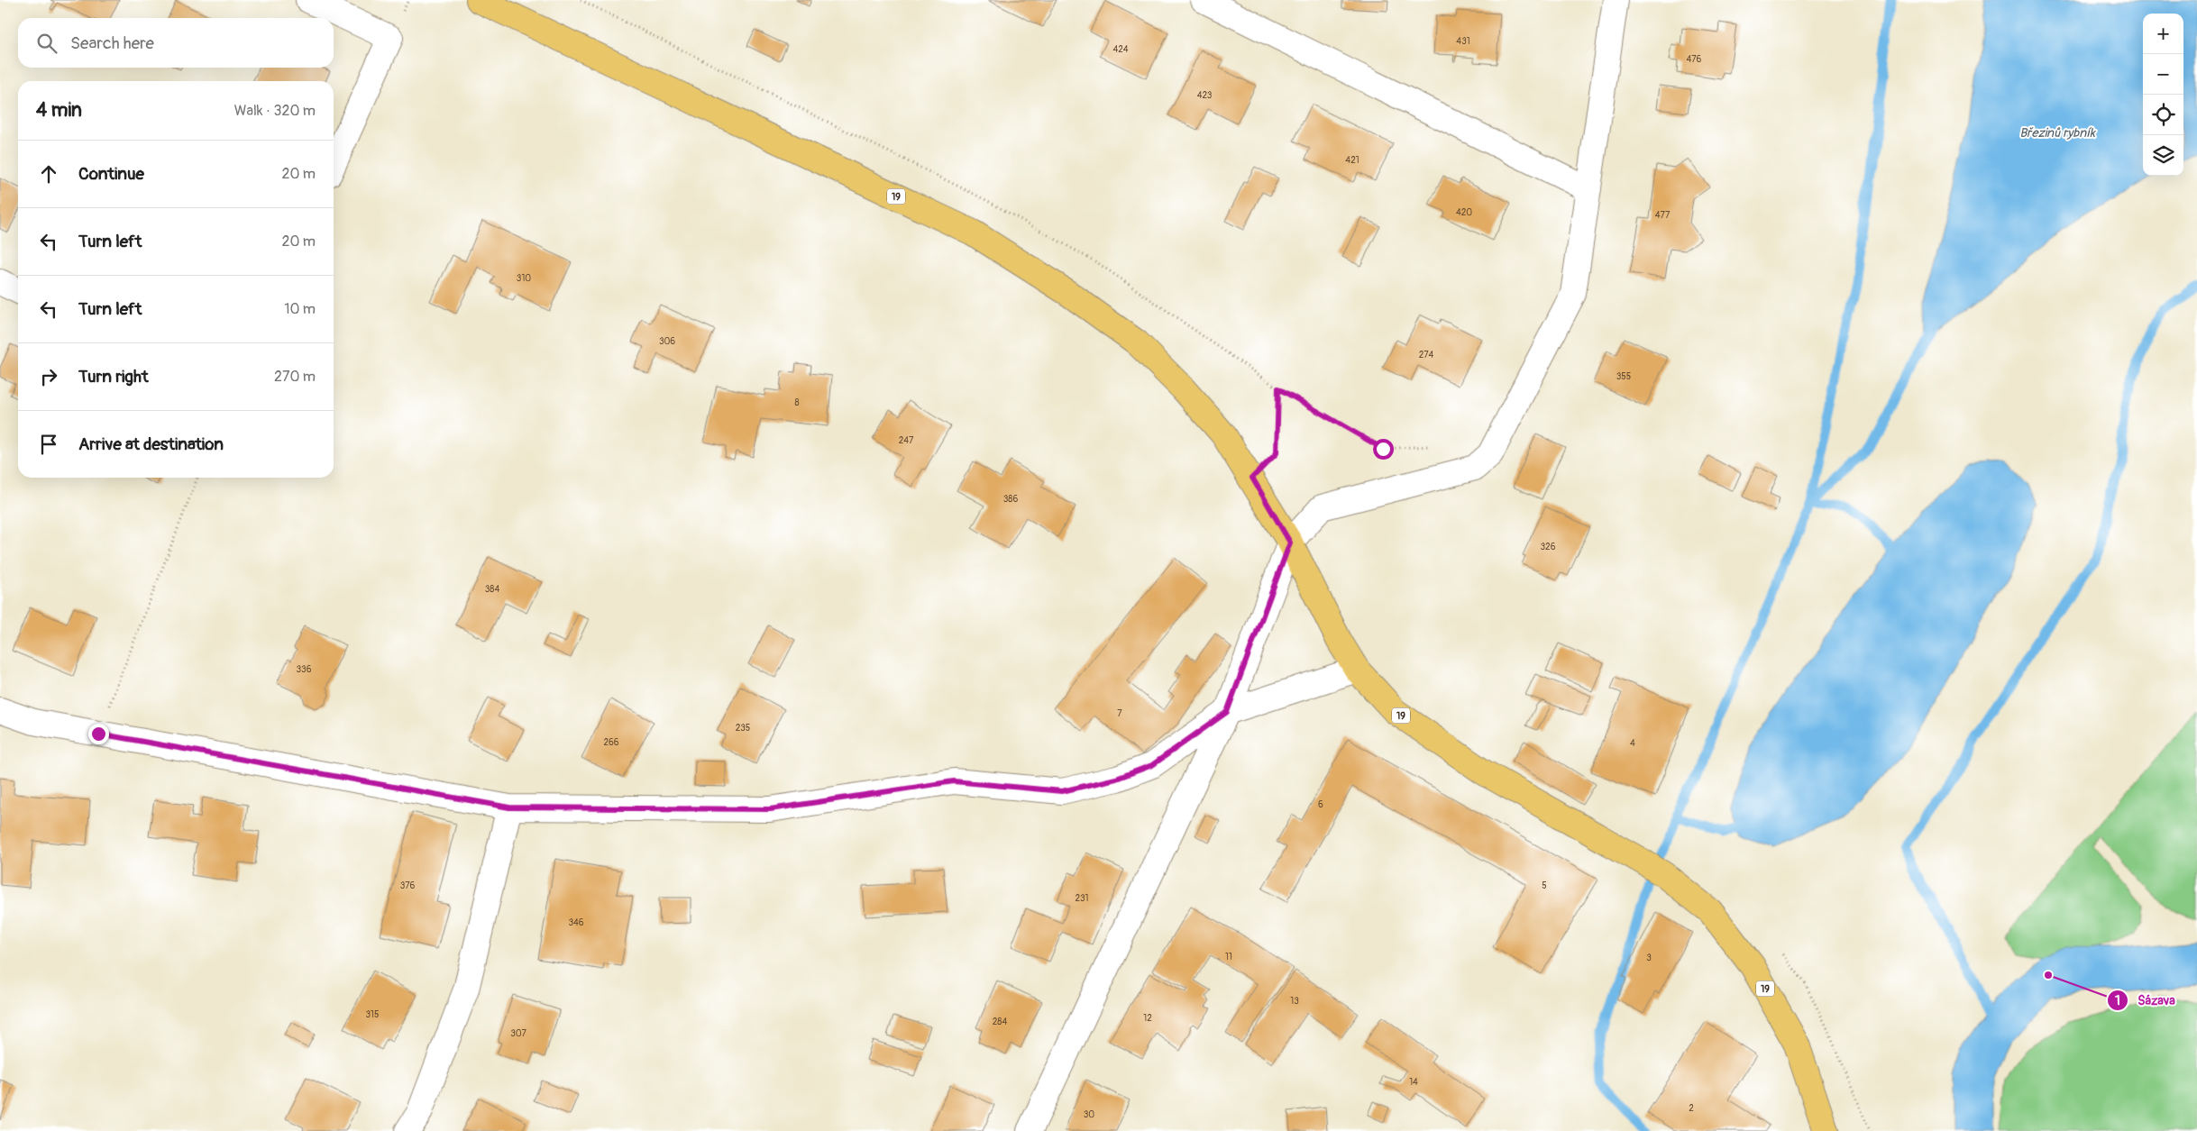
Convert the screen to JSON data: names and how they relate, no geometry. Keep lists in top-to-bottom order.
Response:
{
  "streets": {
    "main road": ["19"]
  },
  "water": ["Březinů rybník"],
  "places": ["Sázava"],
  "house_numbers": [
    "431",
    "424",
    "476",
    "423",
    "421",
    "420",
    "477",
    "310",
    "306",
    "274",
    "355",
    "8",
    "247",
    "386",
    "326",
    "384",
    "336",
    "7",
    "235",
    "266",
    "4",
    "6",
    "376",
    "5",
    "231",
    "346",
    "11",
    "3",
    "13",
    "315",
    "12",
    "284",
    "307",
    "14",
    "2",
    "30"
  ],
  "page": {
    "map_buttons": ["+", "−"],
    "search": "Search here",
    "heading": ["4 min", "Walk · 320 m"],
    "list": [
      ["Continue", "20 m"],
      ["Turn left", "20 m"],
      ["Turn left", "10 m"],
      ["Turn right", "270 m"],
      "Arrive at destination"
    ]
  }
}
